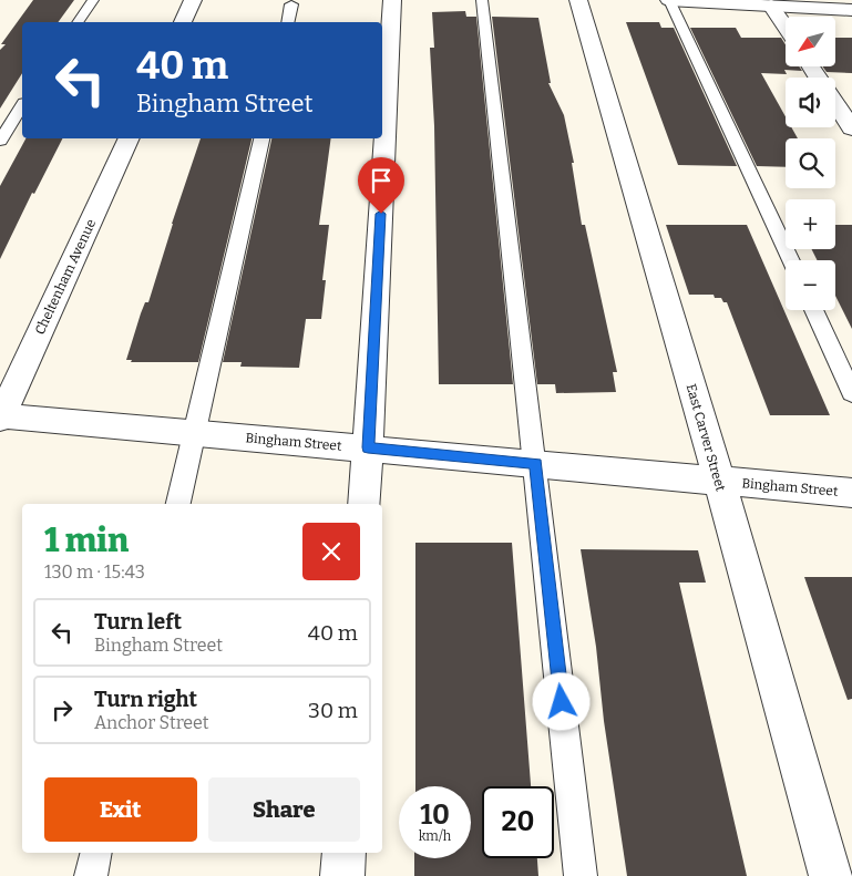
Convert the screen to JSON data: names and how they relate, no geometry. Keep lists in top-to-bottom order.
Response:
{
  "streets": {
    "street": ["Cheltenham Avenue", "East Carver Street", "Bingham Street"]
  },
  "crossings": [
    ["Cheltenham Avenue", "Bingham Street"],
    ["East Carver Street", "Bingham Street"]
  ],
  "north": "bottom left",
  "page": {
    "map_buttons": ["+", "−"],
    "turn": ["40 m", "Bingham Street"],
    "heading": ["1 min", "130 m · 15:43"],
    "list": [
      {
        "name": "Turn left",
        "note": "Bingham Street",
        "value": "40 m"
      },
      {
        "name": "Turn right",
        "note": "Anchor Street",
        "value": "30 m"
      }
    ],
    "buttons": ["Exit", "Share"],
    "speed": "10 km/h",
    "limit": "20"
  }
}
